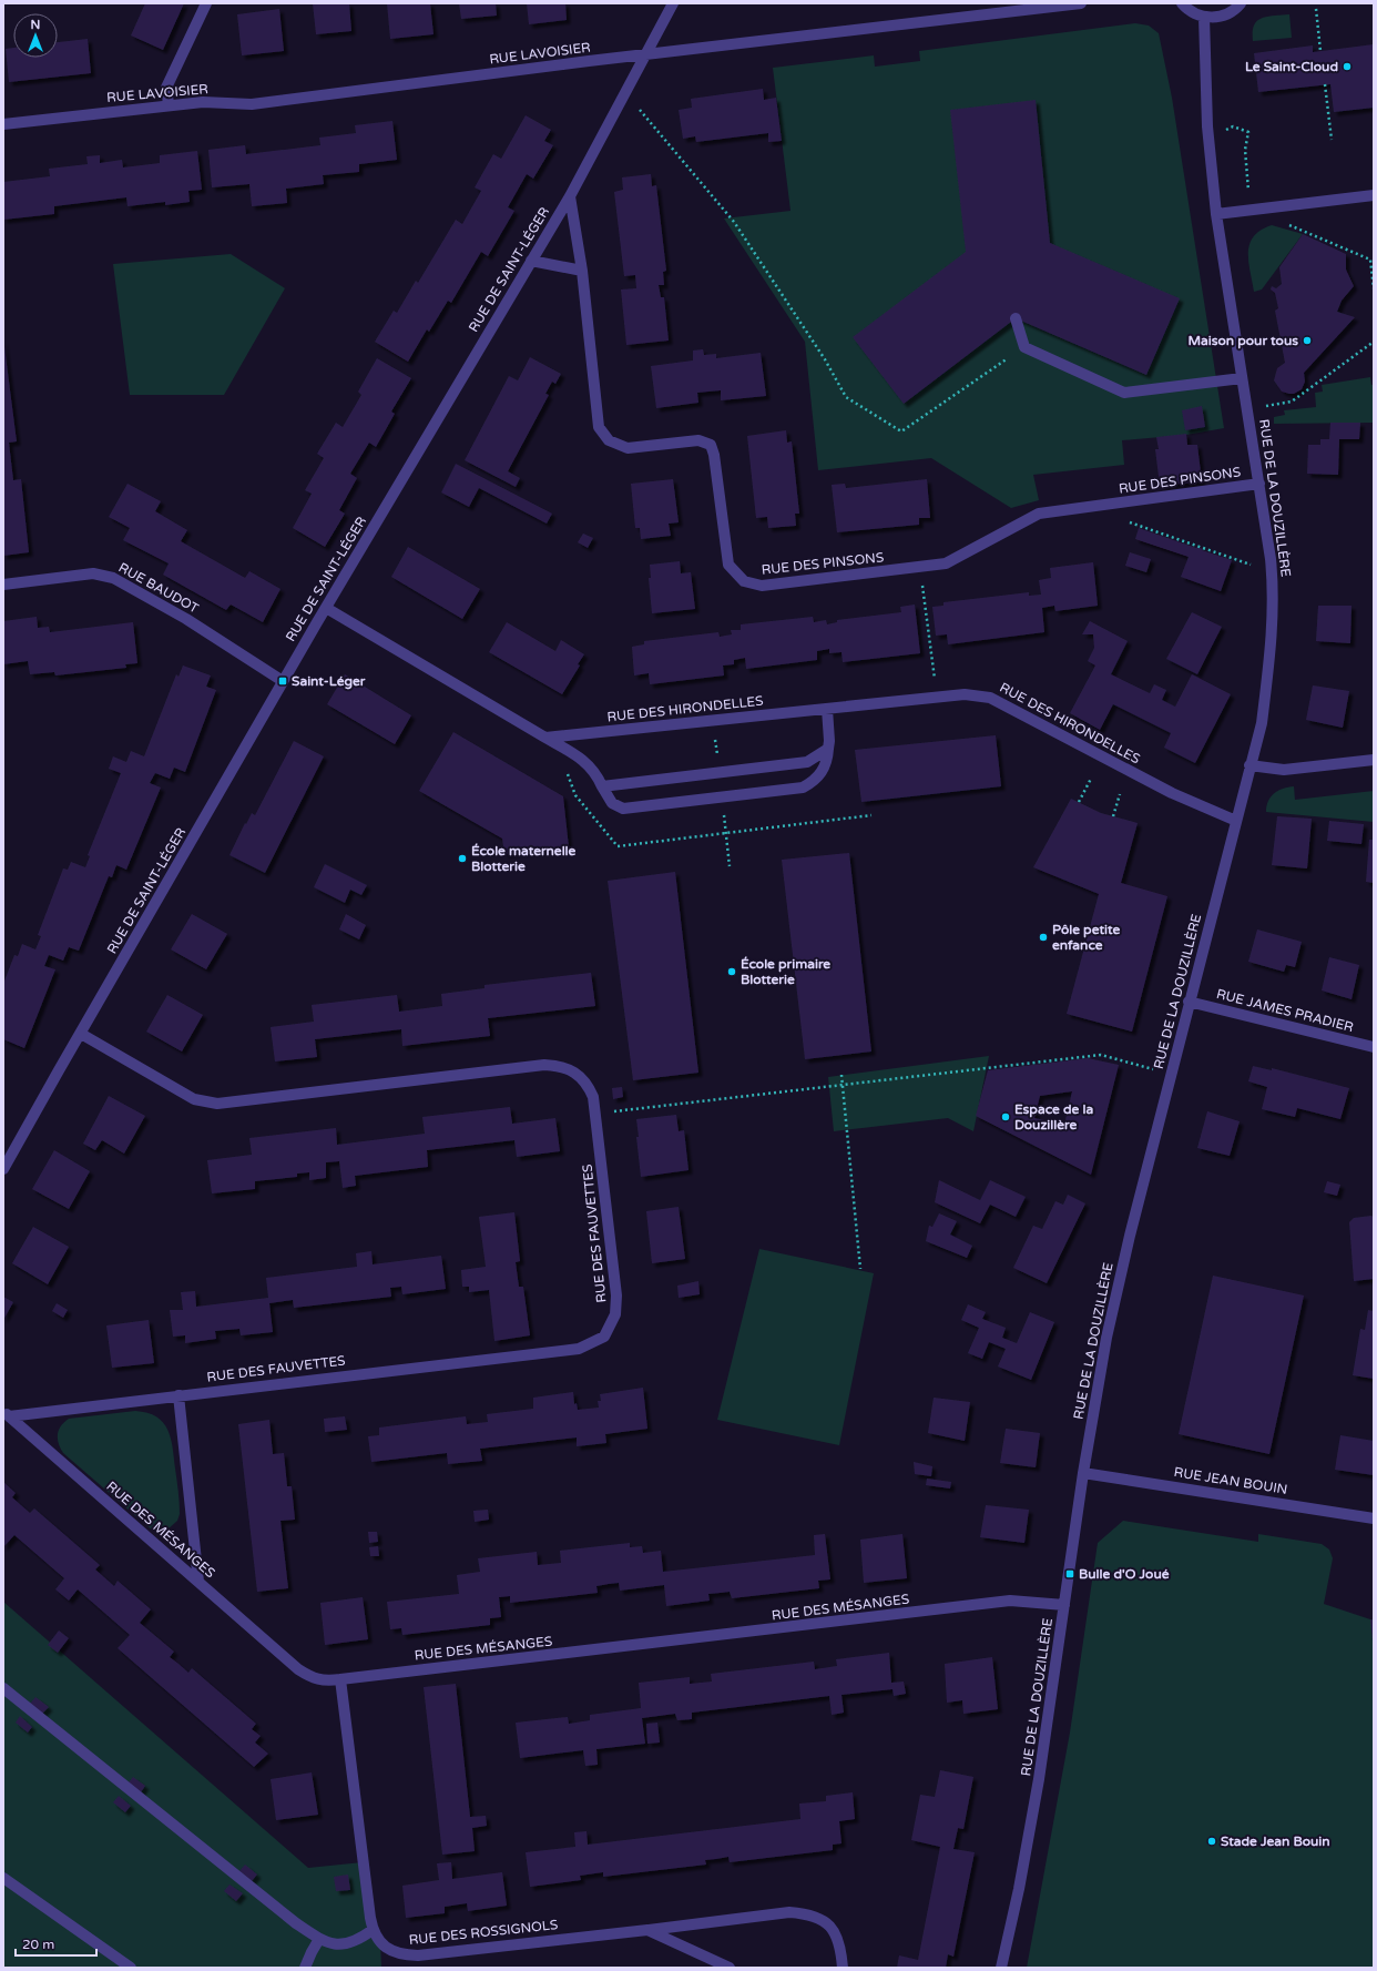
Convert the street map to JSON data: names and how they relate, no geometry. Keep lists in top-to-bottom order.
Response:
{
  "streets": {
    "street": [
      "RUE LAVOISIER",
      "RUE DE SAINT-LÉGER",
      "RUE DES PINSONS",
      "RUE DE LA DOUZILLÈRE",
      "RUE BAUDOT",
      "RUE DES HIRONDELLES",
      "RUE JAMES PRADIER",
      "RUE DES FAUVETTES",
      "RUE JEAN BOUIN",
      "RUE DES MÉSANGES",
      "RUE DES ROSSIGNOLS"
    ]
  },
  "crossings": [
    ["RUE LAVOISIER", "RUE DE SAINT-LÉGER"],
    ["RUE DE SAINT-LÉGER", "RUE DES PINSONS"],
    ["RUE DE SAINT-LÉGER", "RUE BAUDOT"],
    ["RUE DE SAINT-LÉGER", "RUE DES FAUVETTES"],
    ["RUE DES PINSONS", "RUE DE LA DOUZILLÈRE"],
    ["RUE DE LA DOUZILLÈRE", "RUE DES HIRONDELLES"],
    ["RUE DE LA DOUZILLÈRE", "RUE JAMES PRADIER"],
    ["RUE DE LA DOUZILLÈRE", "RUE JEAN BOUIN"],
    ["RUE DE LA DOUZILLÈRE", "RUE DES MÉSANGES"],
    ["RUE DES FAUVETTES", "RUE DES MÉSANGES"]
  ],
  "places": {
    "other": [
      "Le Saint-Cloud",
      "Maison pour tous",
      "École maternelle Blotterie",
      "Pôle petite enfance",
      "École primaire Blotterie",
      "Espace de la Douzillère",
      "Stade Jean Bouin"
    ],
    "transit": ["Saint-Léger", "Bulle d'O Joué"]
  },
  "scale_bar": "20 m",
  "north": "top"
}
